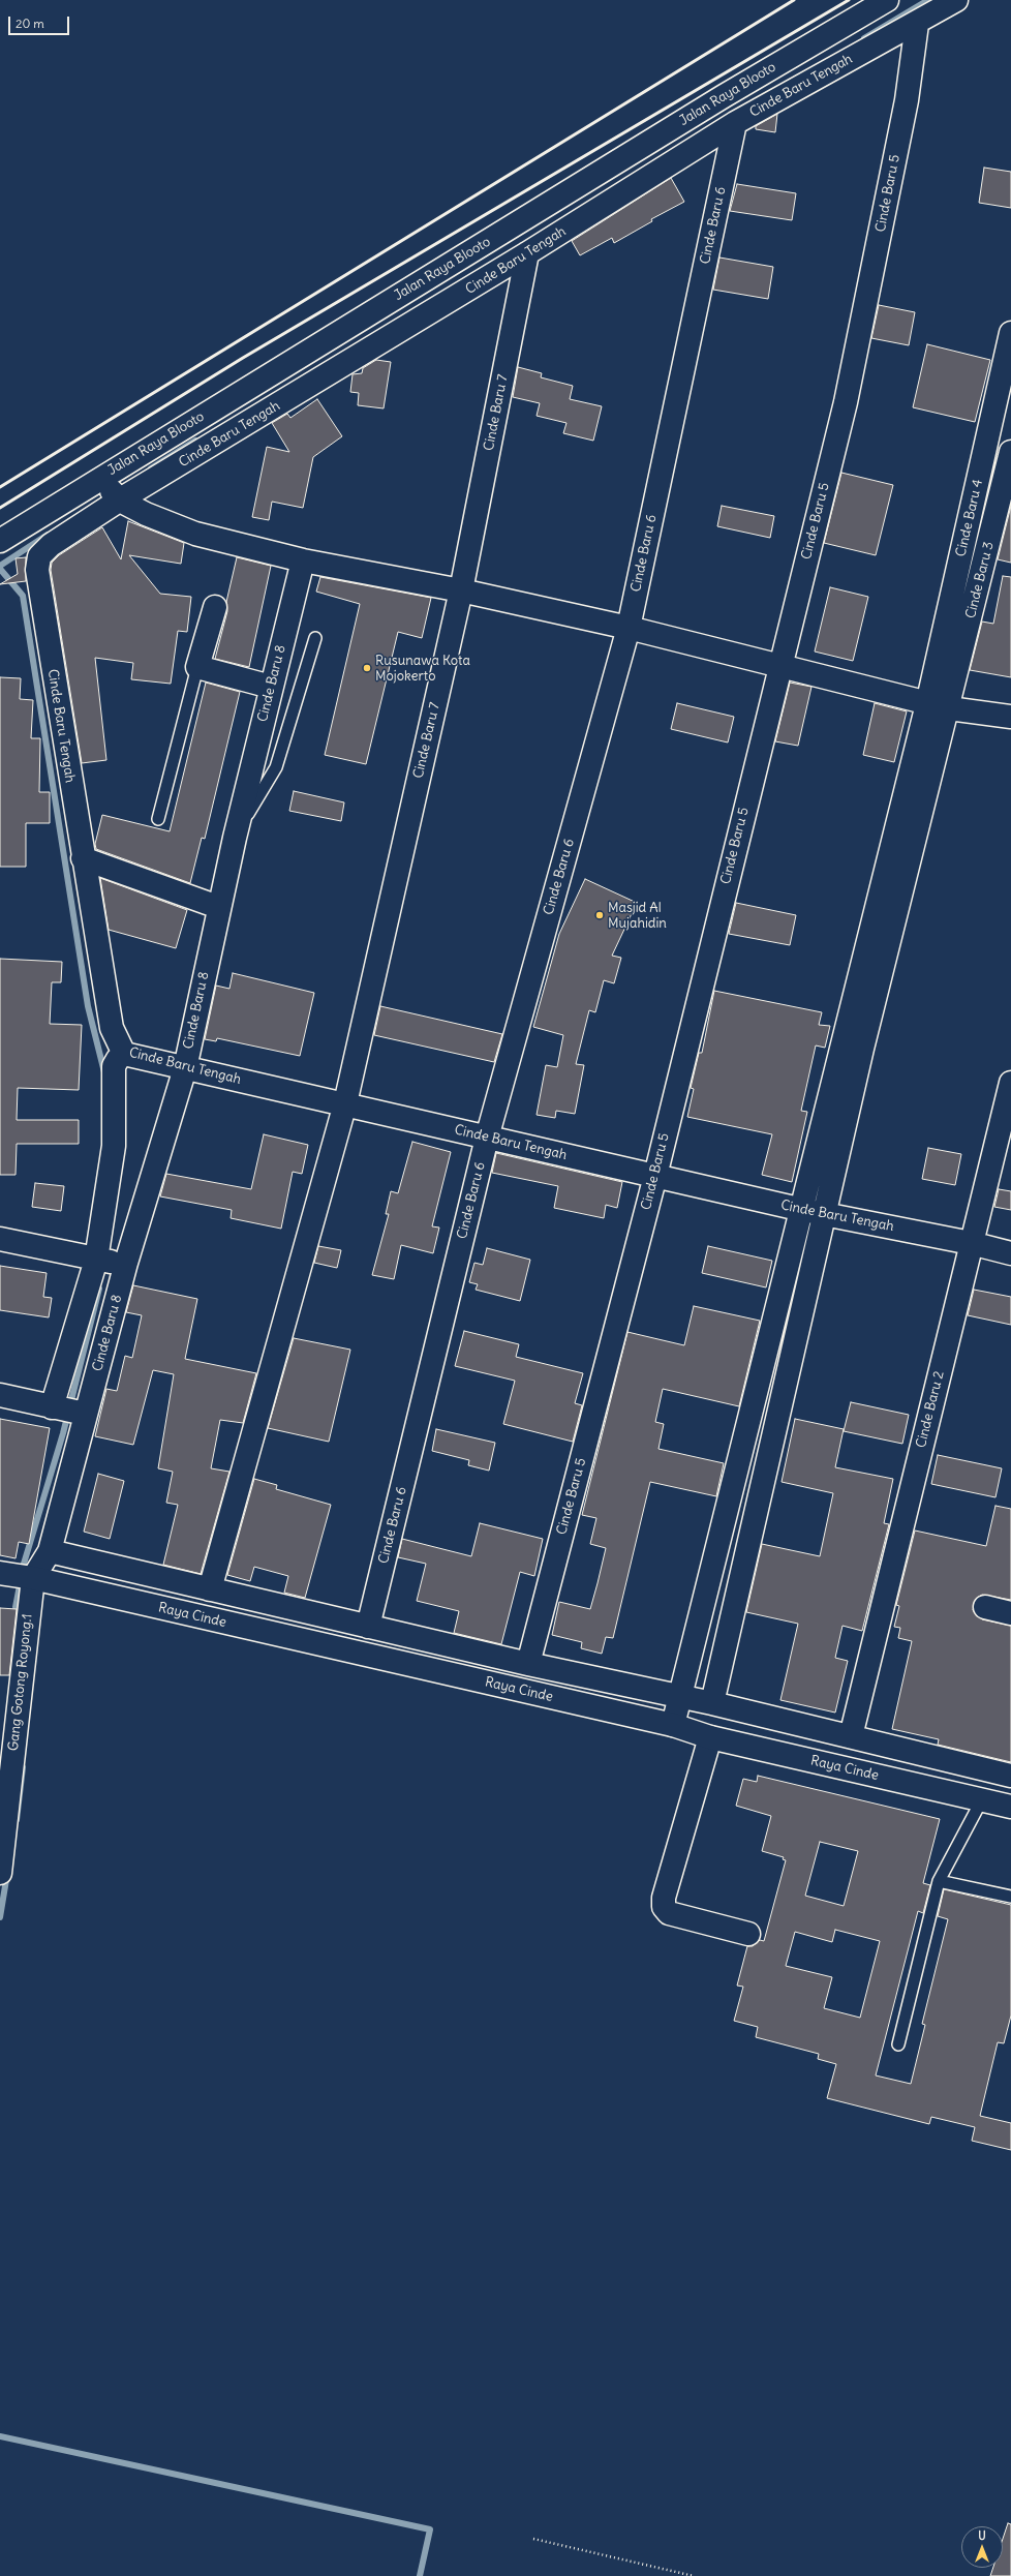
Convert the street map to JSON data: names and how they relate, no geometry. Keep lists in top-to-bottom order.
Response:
{
  "streets": {
    "street": [
      "Cinde Baru Tengah",
      "Jalan Raya Blooto",
      "Cinde Baru 5",
      "Cinde Baru 6",
      "Cinde Baru 7",
      "Cinde Baru 4",
      "Cinde Baru 3",
      "Cinde Baru 8",
      "Cinde Baru 2",
      "Raya Cinde",
      "Gang Gotong Royong.1"
    ]
  },
  "crossings": [
    ["Cinde Baru Tengah", "Jalan Raya Blooto"],
    ["Cinde Baru Tengah", "Cinde Baru 5"],
    ["Cinde Baru Tengah", "Cinde Baru 6"],
    ["Cinde Baru Tengah", "Cinde Baru 7"],
    ["Cinde Baru Tengah", "Cinde Baru 8"],
    ["Cinde Baru Tengah", "Cinde Baru 2"],
    ["Cinde Baru 5", "Raya Cinde"],
    ["Cinde Baru 6", "Raya Cinde"],
    ["Cinde Baru 7", "Raya Cinde"],
    ["Cinde Baru 4", "Cinde Baru 3"],
    ["Cinde Baru 8", "Raya Cinde"],
    ["Cinde Baru 8", "Gang Gotong Royong.1"],
    ["Cinde Baru 2", "Raya Cinde"],
    ["Raya Cinde", "Gang Gotong Royong.1"]
  ],
  "places": ["Rusunawa Kota Mojokerto", "Masjid Al Mujahidin"],
  "scale_bar": "20 m",
  "north": "top"
}
